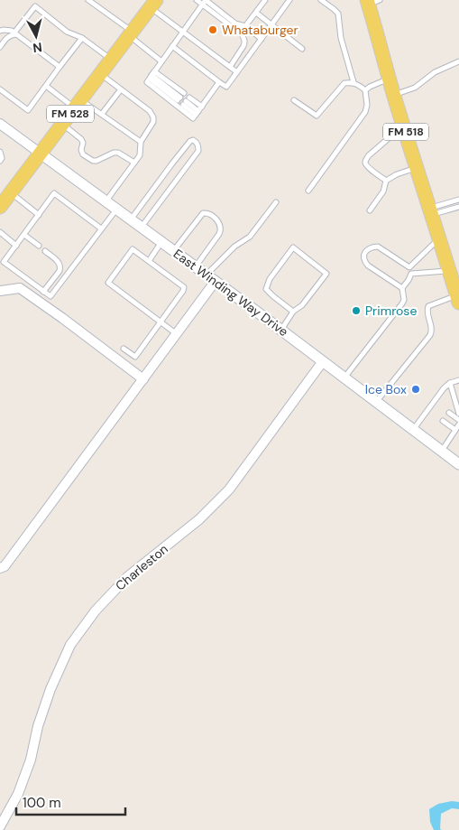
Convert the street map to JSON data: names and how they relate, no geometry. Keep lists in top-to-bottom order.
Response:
{
  "streets": {
    "main road": ["FM 528", "FM 518"],
    "street": ["East Winding Way Drive", "Charleston"]
  },
  "crossings": [
    ["FM 528", "East Winding Way Drive"],
    ["East Winding Way Drive", "Charleston"]
  ],
  "places": ["Whataburger", "Primrose", "Ice Box"],
  "scale_bar": "100 m",
  "north": "bottom"
}
